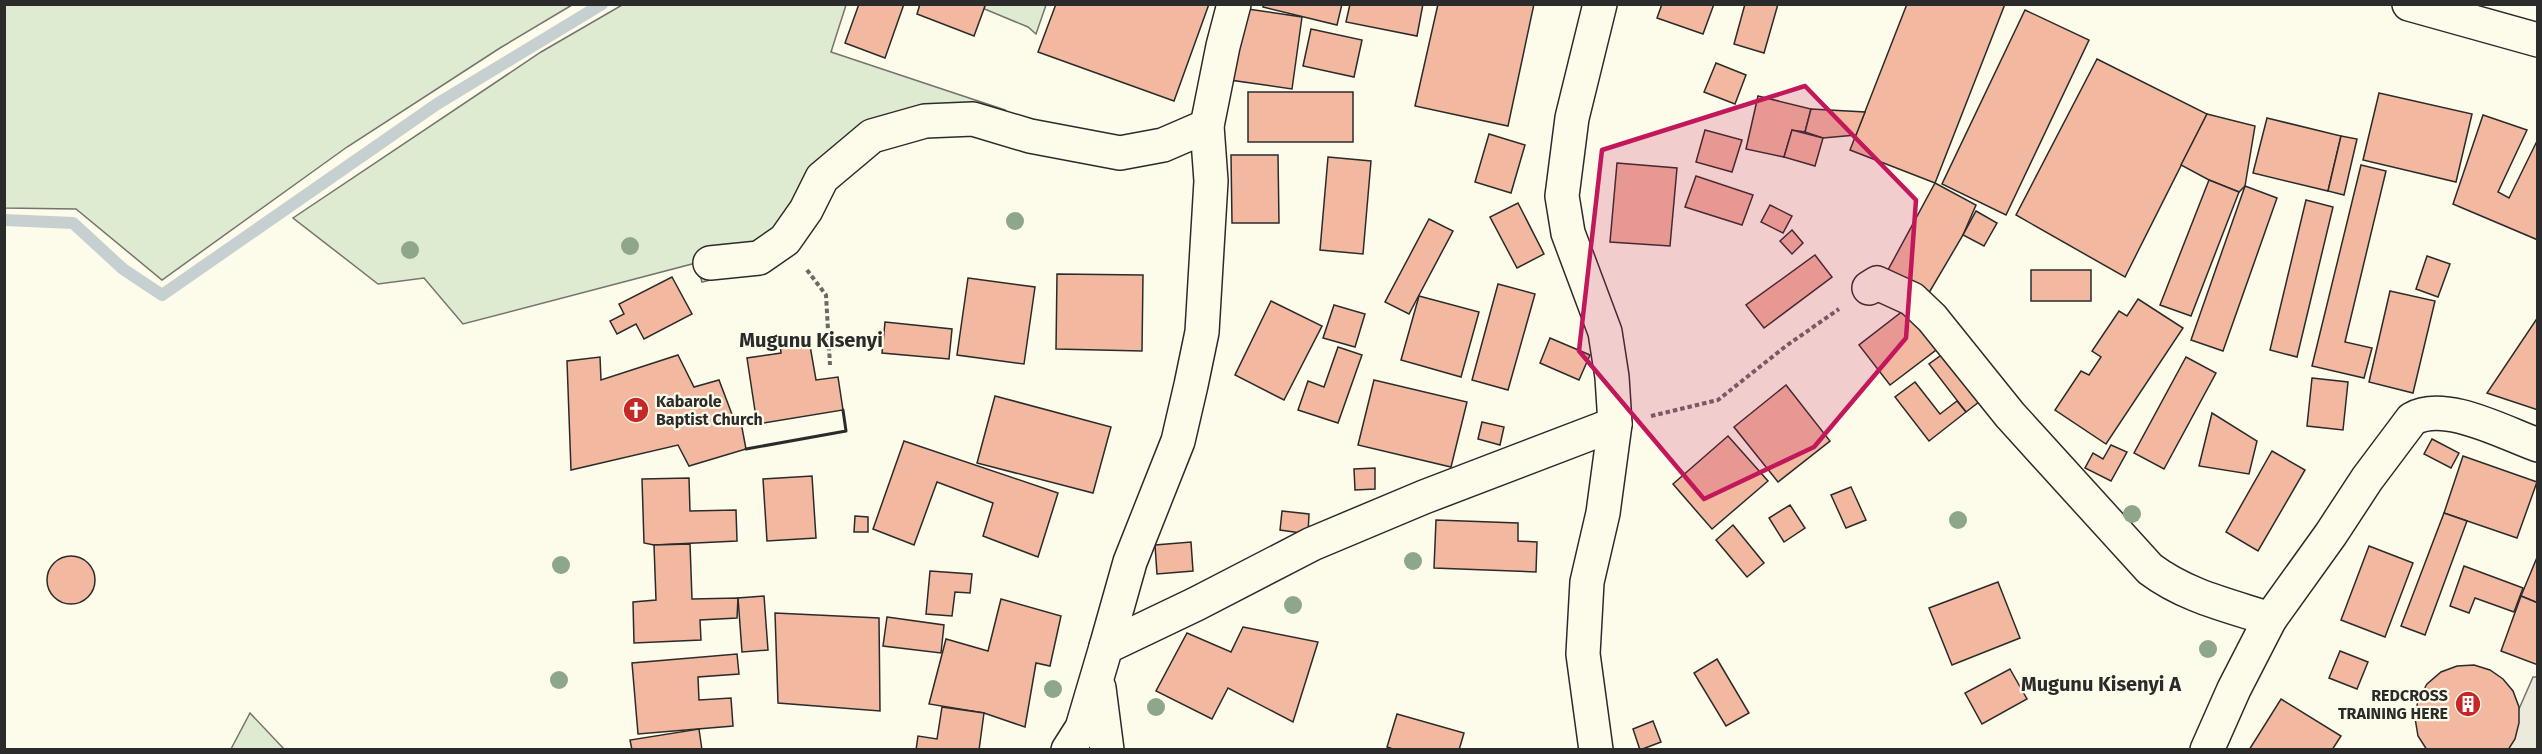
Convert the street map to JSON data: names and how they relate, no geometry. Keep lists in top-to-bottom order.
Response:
{
  "districts": ["Mugunu Kisenyi", "Mugunu Kisenyi A"],
  "places": {
    "church": ["Kabarole Baptist Church"],
    "building": ["REDCROSS TRAINING HERE"]
  }
}
